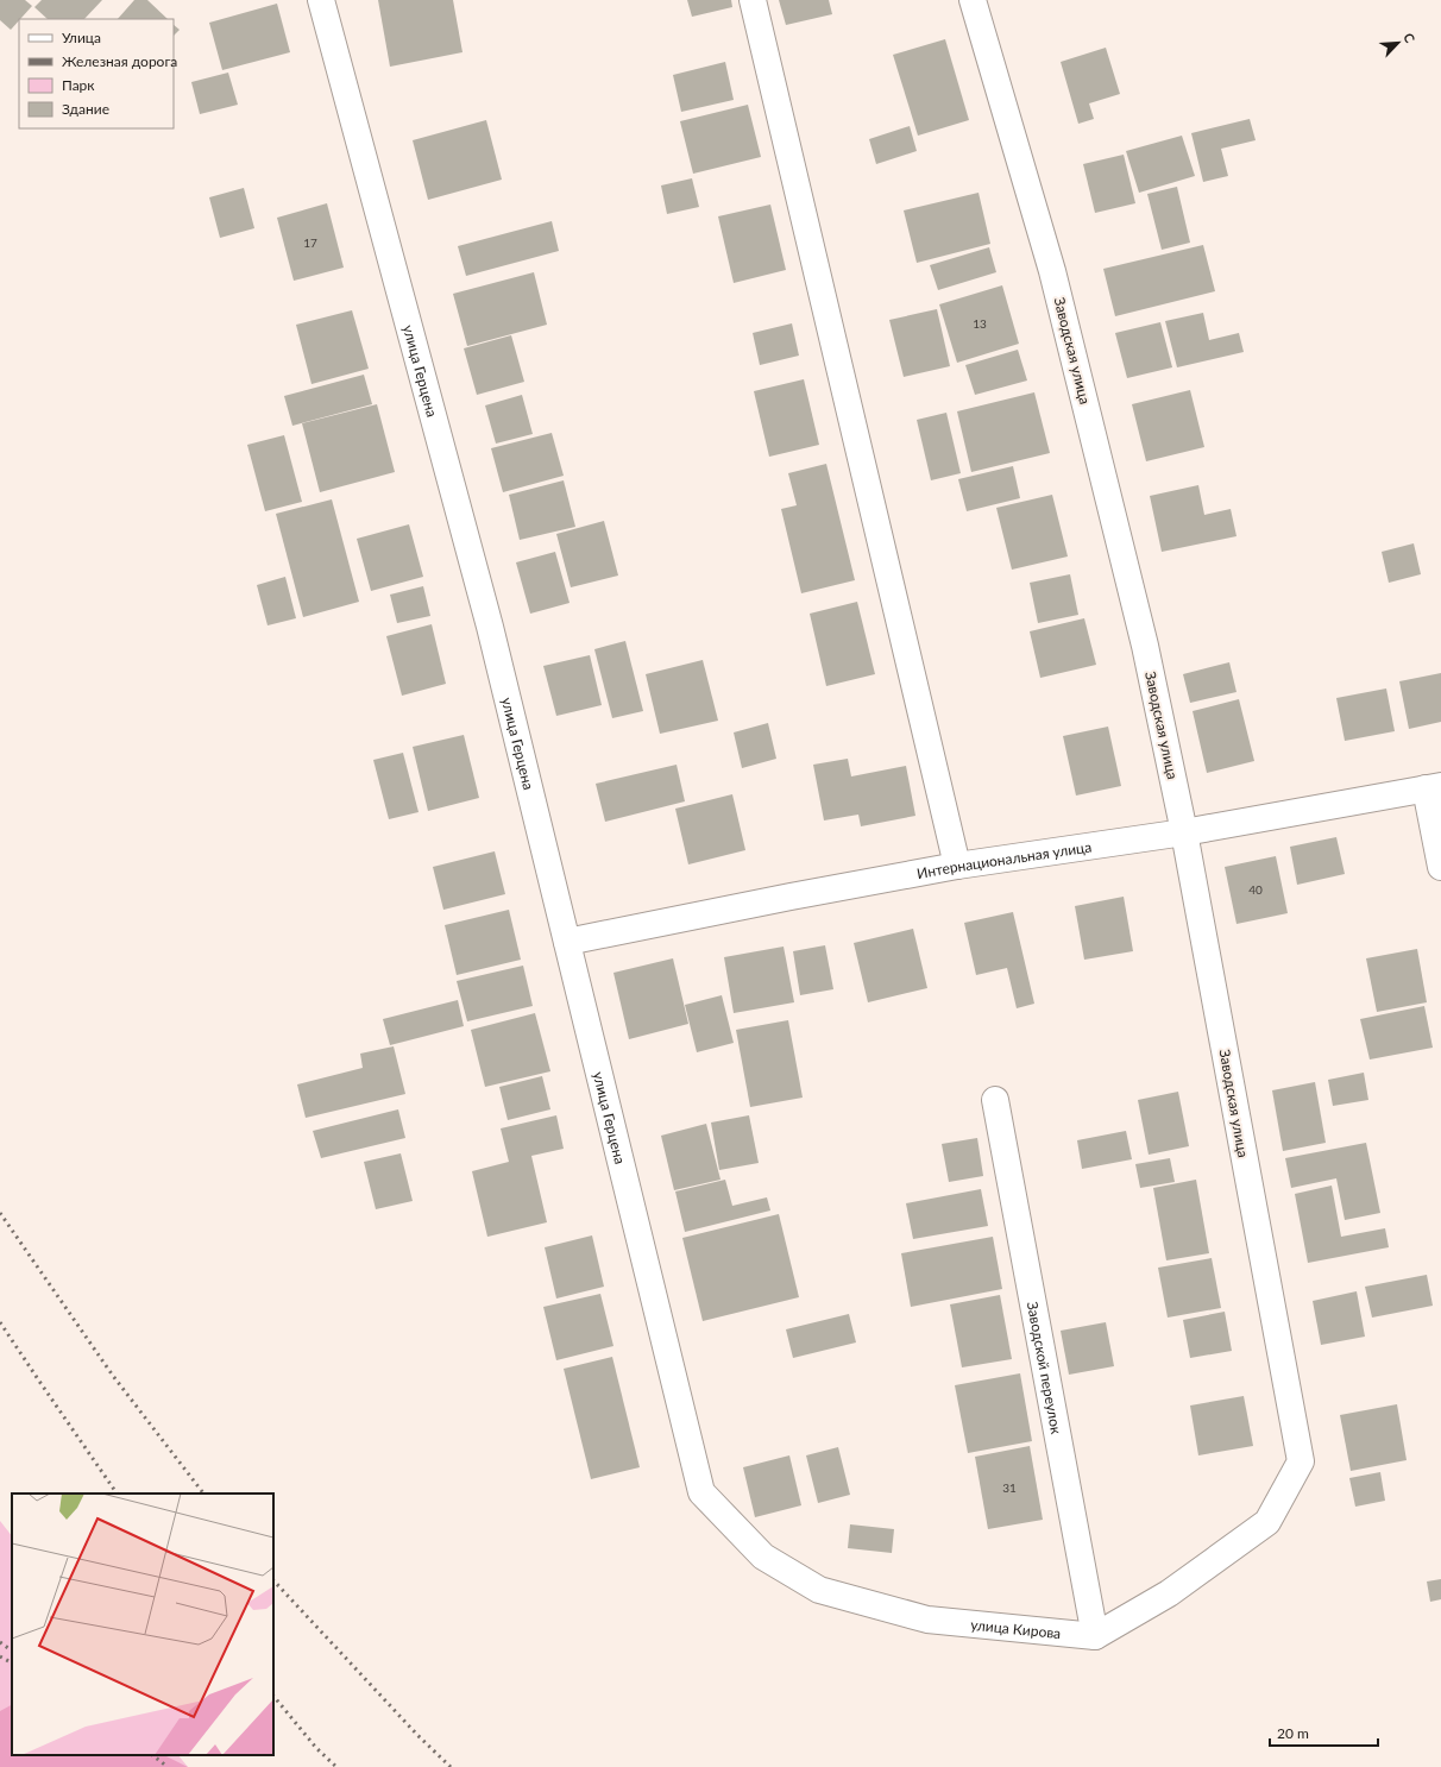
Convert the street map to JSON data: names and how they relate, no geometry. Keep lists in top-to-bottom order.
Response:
{
  "streets": {
    "street": [
      "Заводская улица",
      "улица Герцена",
      "Интернациональная улица",
      "Заводской переулок",
      "улица Кирова"
    ]
  },
  "crossings": [
    ["Заводская улица", "Интернациональная улица"],
    ["Заводская улица", "Заводской переулок"],
    ["Заводская улица", "улица Кирова"],
    ["улица Герцена", "Интернациональная улица"],
    ["улица Герцена", "улица Кирова"],
    ["Заводской переулок", "улица Кирова"]
  ],
  "house_numbers": [
    "17",
    "13",
    "40",
    "31"
  ],
  "legend": [
    "Улица",
    "Железная дорога",
    "Парк",
    "Здание"
  ],
  "scale_bar": "20 m",
  "north": "top right"
}
